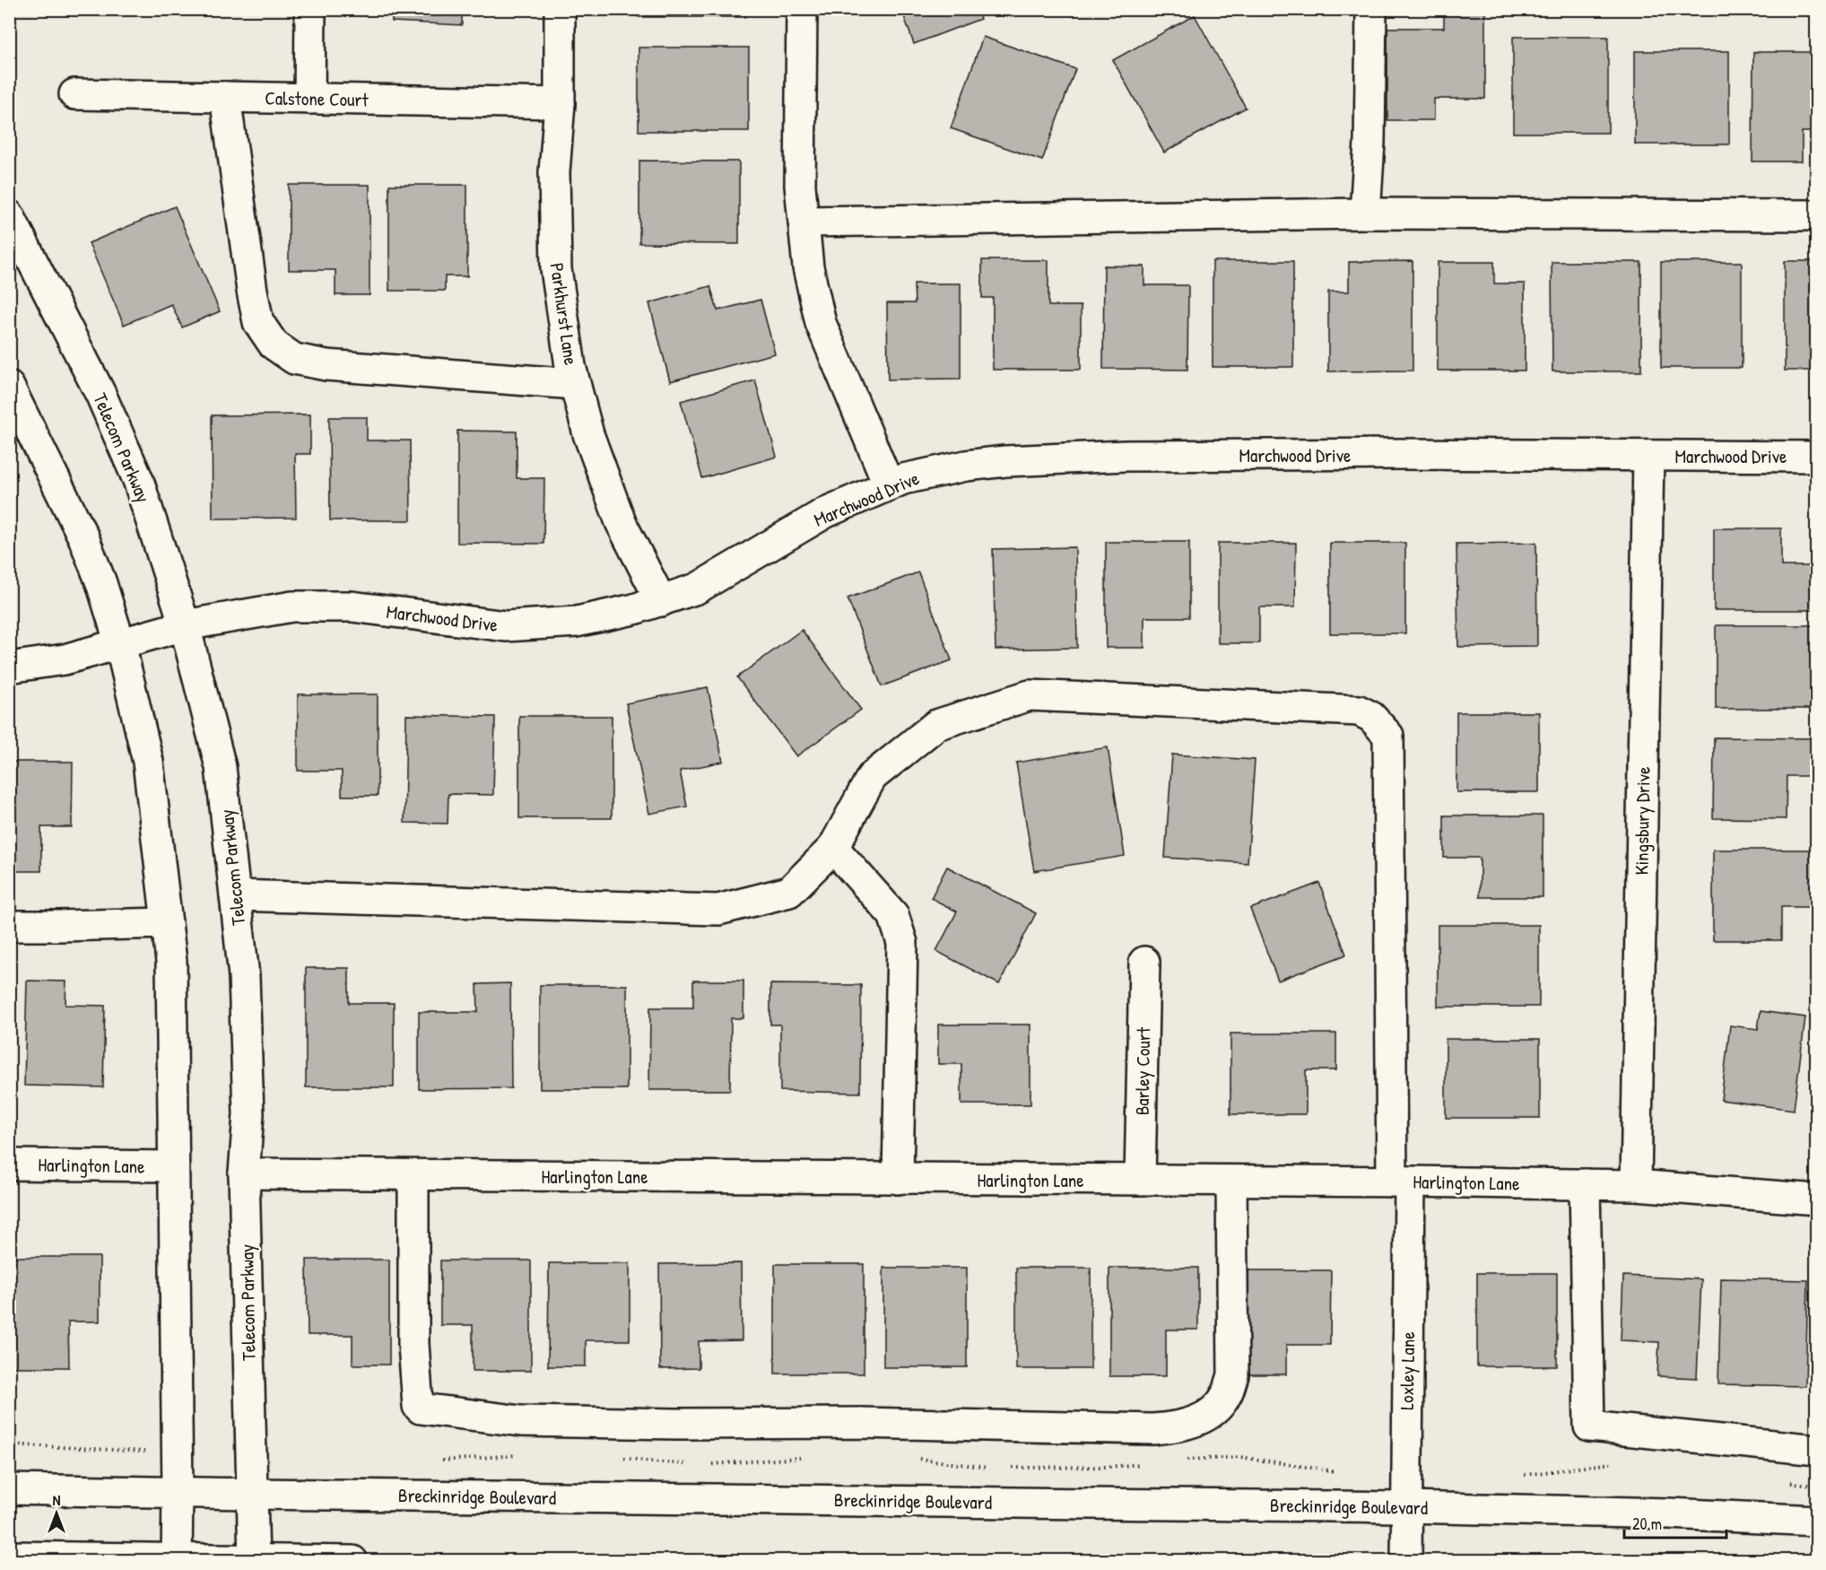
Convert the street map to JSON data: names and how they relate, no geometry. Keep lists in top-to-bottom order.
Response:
{
  "streets": {
    "street": [
      "Calstone Court",
      "Parkhurst Lane",
      "Telecom Parkway",
      "Marchwood Drive",
      "Kingsbury Drive",
      "Barley Court",
      "Harlington Lane",
      "Loxley Lane",
      "Breckinridge Boulevard"
    ]
  },
  "crossings": [
    ["Calstone Court", "Parkhurst Lane"],
    ["Parkhurst Lane", "Marchwood Drive"],
    ["Telecom Parkway", "Marchwood Drive"],
    ["Telecom Parkway", "Harlington Lane"],
    ["Telecom Parkway", "Loxley Lane"],
    ["Telecom Parkway", "Breckinridge Boulevard"],
    ["Marchwood Drive", "Kingsbury Drive"],
    ["Kingsbury Drive", "Harlington Lane"],
    ["Barley Court", "Harlington Lane"],
    ["Harlington Lane", "Loxley Lane"],
    ["Loxley Lane", "Breckinridge Boulevard"]
  ],
  "scale_bar": "20 m",
  "north": "top"
}
